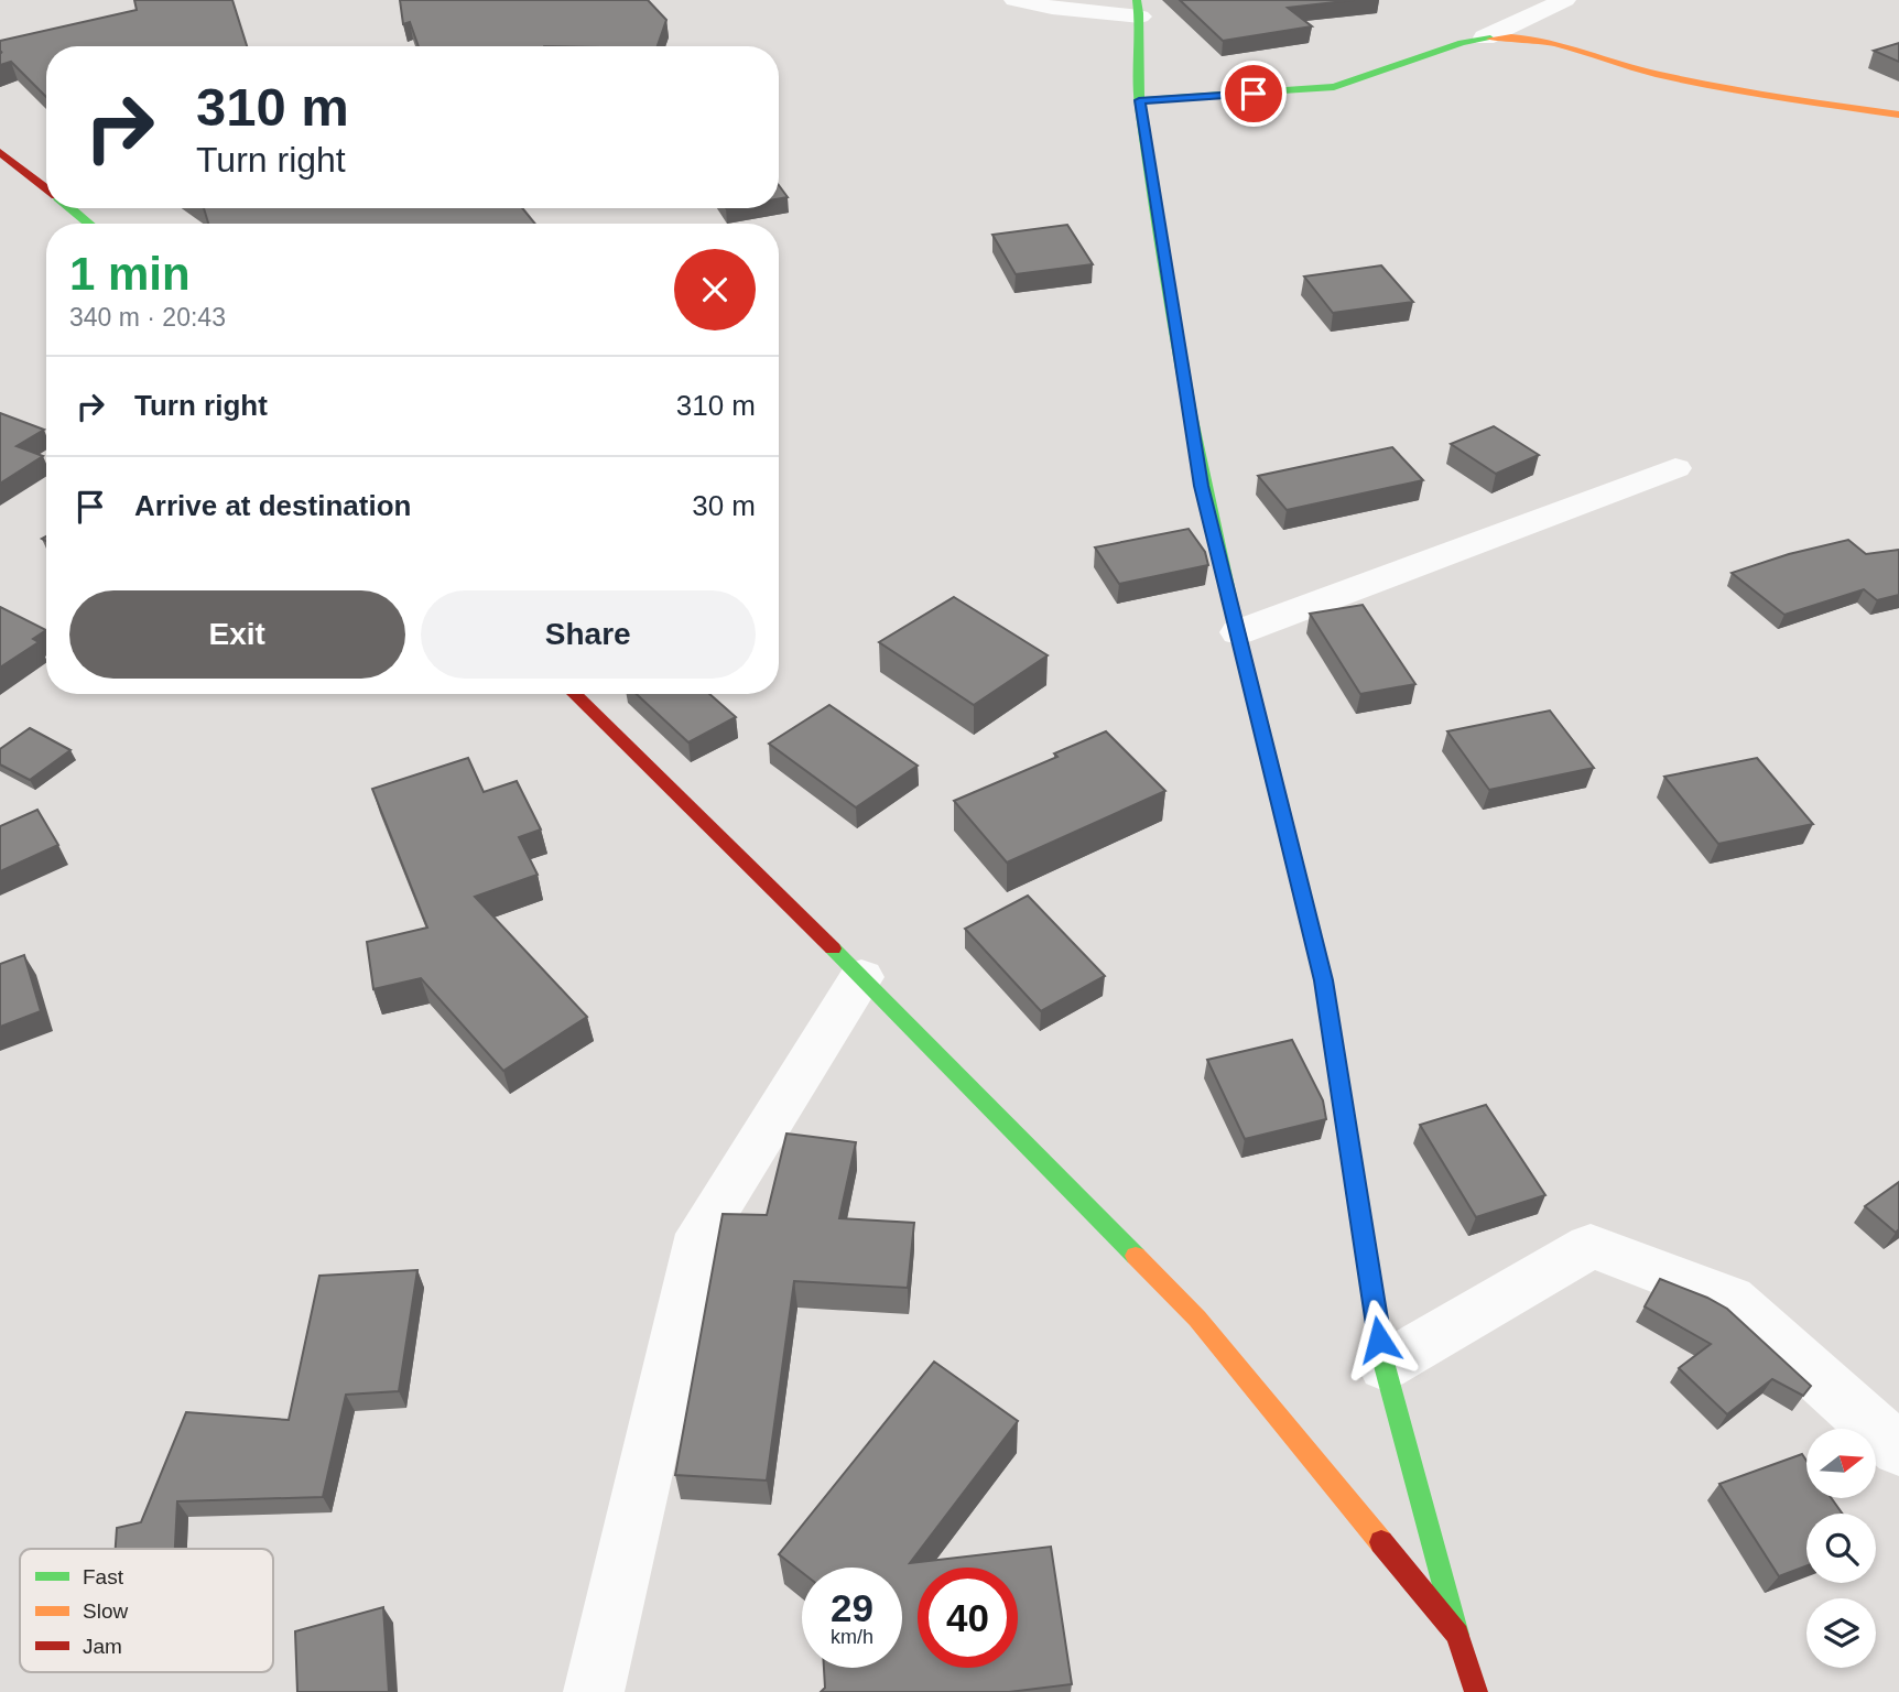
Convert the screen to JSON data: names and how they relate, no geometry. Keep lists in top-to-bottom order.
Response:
{
  "legend": ["Fast", "Slow", "Jam"],
  "north": "right",
  "page": {
    "turn": ["310 m", "Turn right"],
    "heading": ["1 min", "340 m · 20:43"],
    "list": [
      {
        "name": "Turn right",
        "value": "310 m"
      },
      {
        "name": "Arrive at destination",
        "value": "30 m"
      }
    ],
    "buttons": ["Exit", "Share"],
    "speed": "29 km/h",
    "limit": "40"
  }
}
